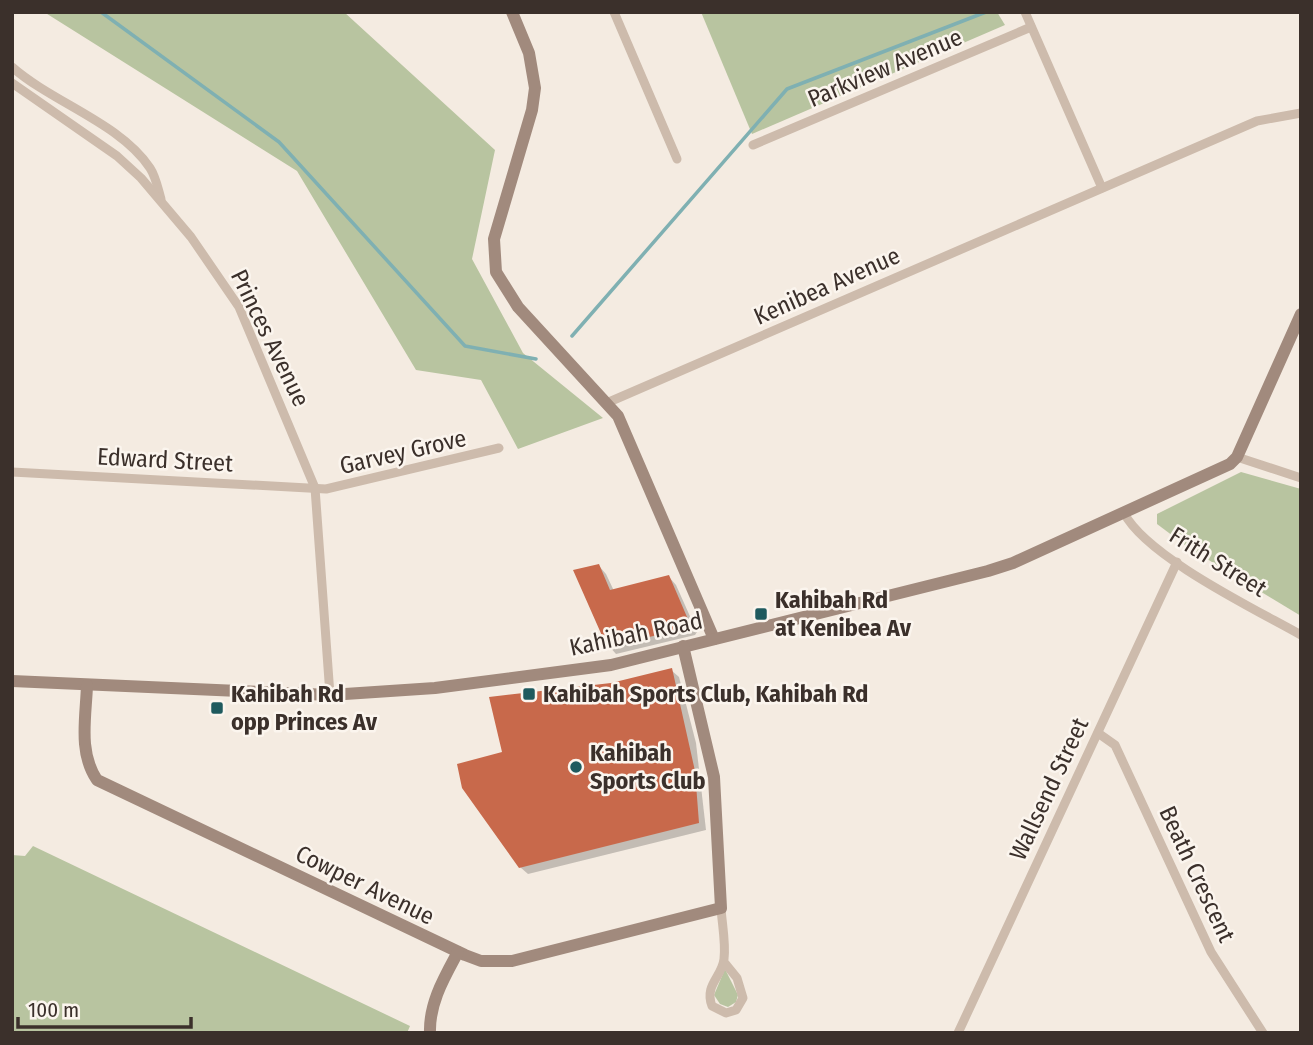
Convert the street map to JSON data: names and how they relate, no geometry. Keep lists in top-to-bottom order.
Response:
{
  "streets": {
    "main road": ["Kahibah Road", "Cowper Avenue"],
    "street": [
      "Parkview Avenue",
      "Kenibea Avenue",
      "Princes Avenue",
      "Garvey Grove",
      "Edward Street",
      "Frith Street",
      "Wallsend Street",
      "Beath Crescent"
    ]
  },
  "crossings": [
    ["Princes Avenue", "Garvey Grove"],
    ["Princes Avenue", "Edward Street"],
    ["Princes Avenue", "Kahibah Road"],
    ["Garvey Grove", "Edward Street"],
    ["Frith Street", "Kahibah Road"],
    ["Frith Street", "Wallsend Street"],
    ["Kahibah Road", "Cowper Avenue"],
    ["Wallsend Street", "Beath Crescent"]
  ],
  "places": {
    "transit": ["Kahibah Rd at Kenibea Av", "Kahibah Sports Club, Kahibah Rd", "Kahibah Rd opp Princes Av"],
    "other": ["Kahibah Sports Club"]
  },
  "scale_bar": "100 m"
}
